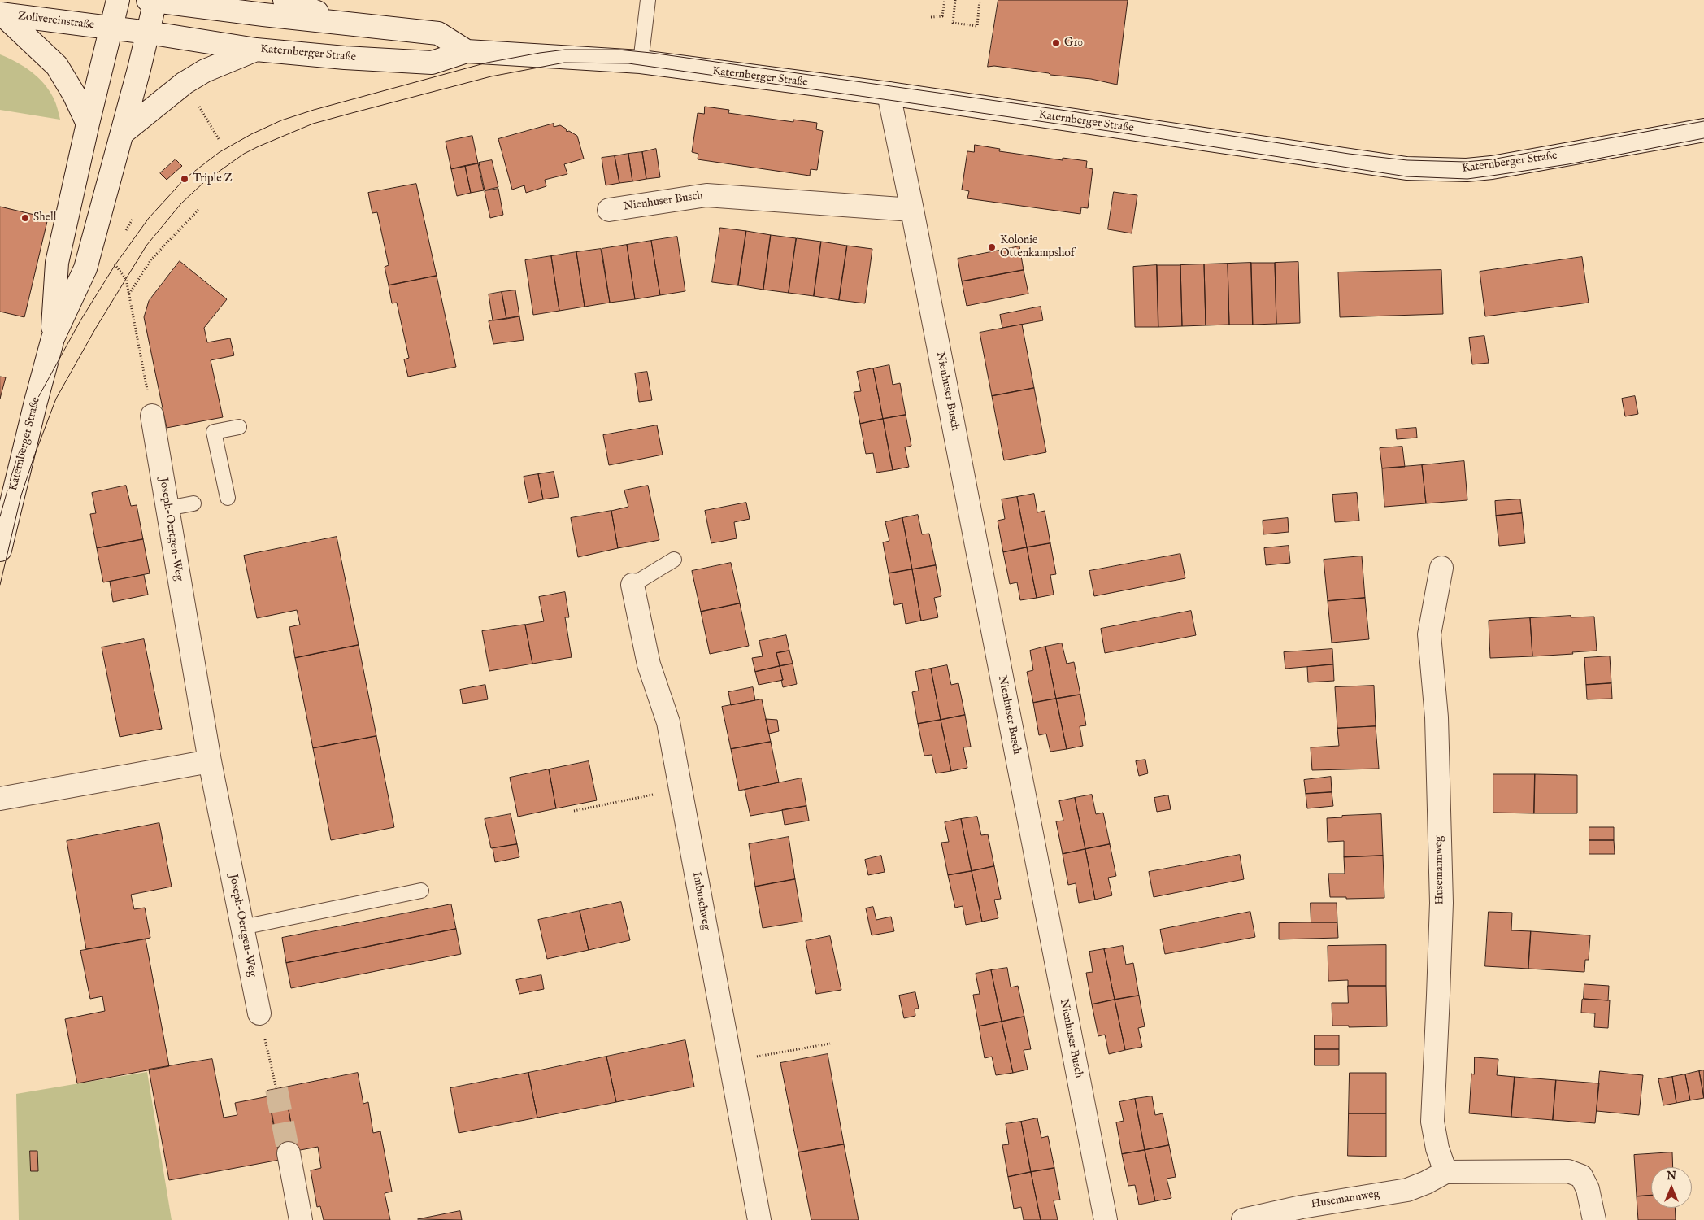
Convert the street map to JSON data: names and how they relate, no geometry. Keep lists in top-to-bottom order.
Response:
{
  "streets": {
    "street": [
      "Zollvereinstraße",
      "Katernberger Straße",
      "Nienhuser Busch",
      "Joseph-Oertgen-Weg",
      "Husemannweg",
      "Imbuschweg"
    ]
  },
  "crossings": [
    ["Zollvereinstraße", "Katernberger Straße"],
    ["Katernberger Straße", "Nienhuser Busch"]
  ],
  "places": [
    "G10",
    "Triple Z",
    "Shell",
    "Kolonie Ottenkampshof"
  ],
  "north": "top"
}
